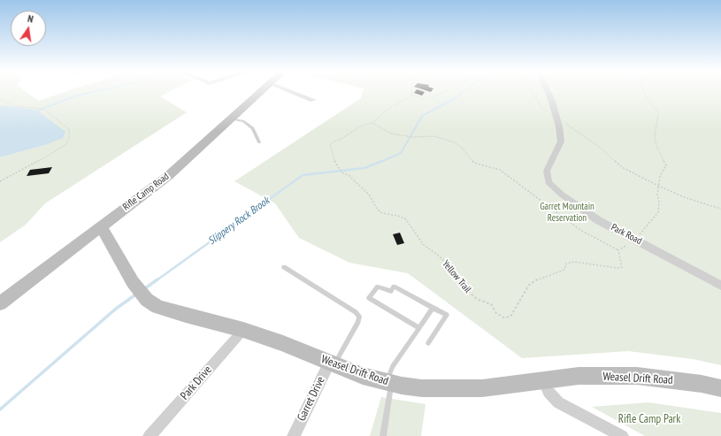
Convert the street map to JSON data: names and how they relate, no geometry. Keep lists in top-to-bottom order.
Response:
{
  "streets": {
    "street": [
      "Rifle Camp Road",
      "Park Road",
      "Weasel Drift Road",
      "Park Drive",
      "Garret Drive"
    ],
    "path": ["Yellow Trail"]
  },
  "crossings": [
    ["Rifle Camp Road", "Weasel Drift Road"],
    ["Weasel Drift Road", "Park Drive"],
    ["Weasel Drift Road", "Garret Drive"]
  ],
  "water": ["Slippery Rock Brook"],
  "parks": ["Garret Mountain Reservation", "Rifle Camp Park"],
  "north": "top"
}
